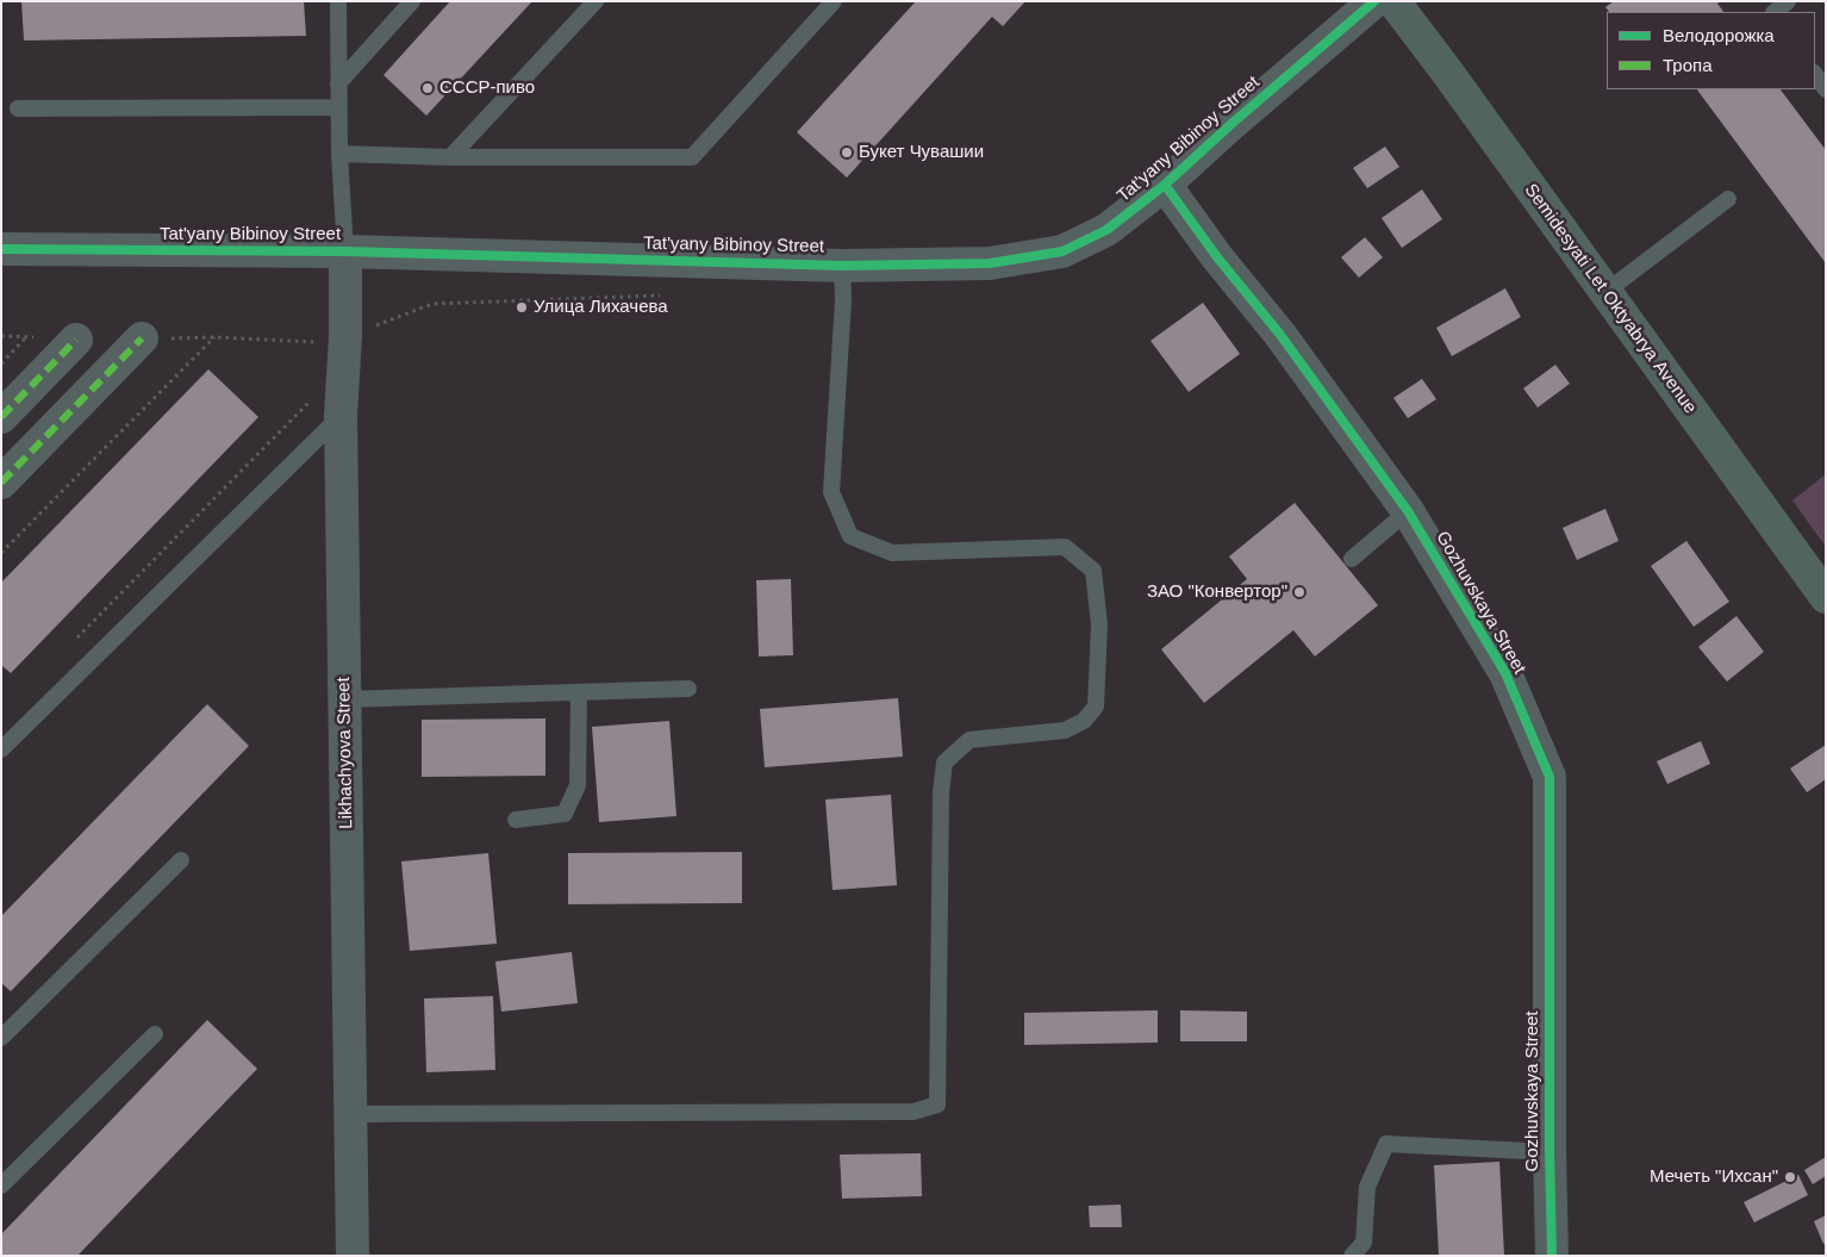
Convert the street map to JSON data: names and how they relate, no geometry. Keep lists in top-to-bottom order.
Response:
{
  "streets": {
    "main road": ["Semidesyati Let Oktyabrya Avenue"],
    "street": ["Tat'yany Bibinoy Street", "Gozhuvskaya Street", "Likhachyova Street"]
  },
  "crossings": [
    ["Tat'yany Bibinoy Street", "Gozhuvskaya Street"],
    ["Tat'yany Bibinoy Street", "Likhachyova Street"]
  ],
  "places": [
    "СССР-пиво",
    "Букет Чувашии",
    "Улица Лихачева",
    "ЗАО \"Конвертор\"",
    "Мечеть \"Ихсан\""
  ],
  "legend": ["Велодорожка", "Тропа"]
}
